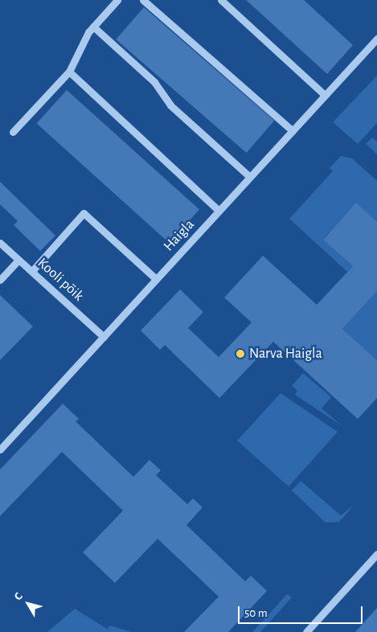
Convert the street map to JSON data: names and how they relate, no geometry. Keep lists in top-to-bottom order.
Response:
{
  "streets": {
    "street": ["Haigla", "Kooli põik"]
  },
  "crossings": [
    ["Haigla", "Kooli põik"]
  ],
  "places": ["Narva Haigla"],
  "scale_bar": "50 m",
  "north": "top left"
}
